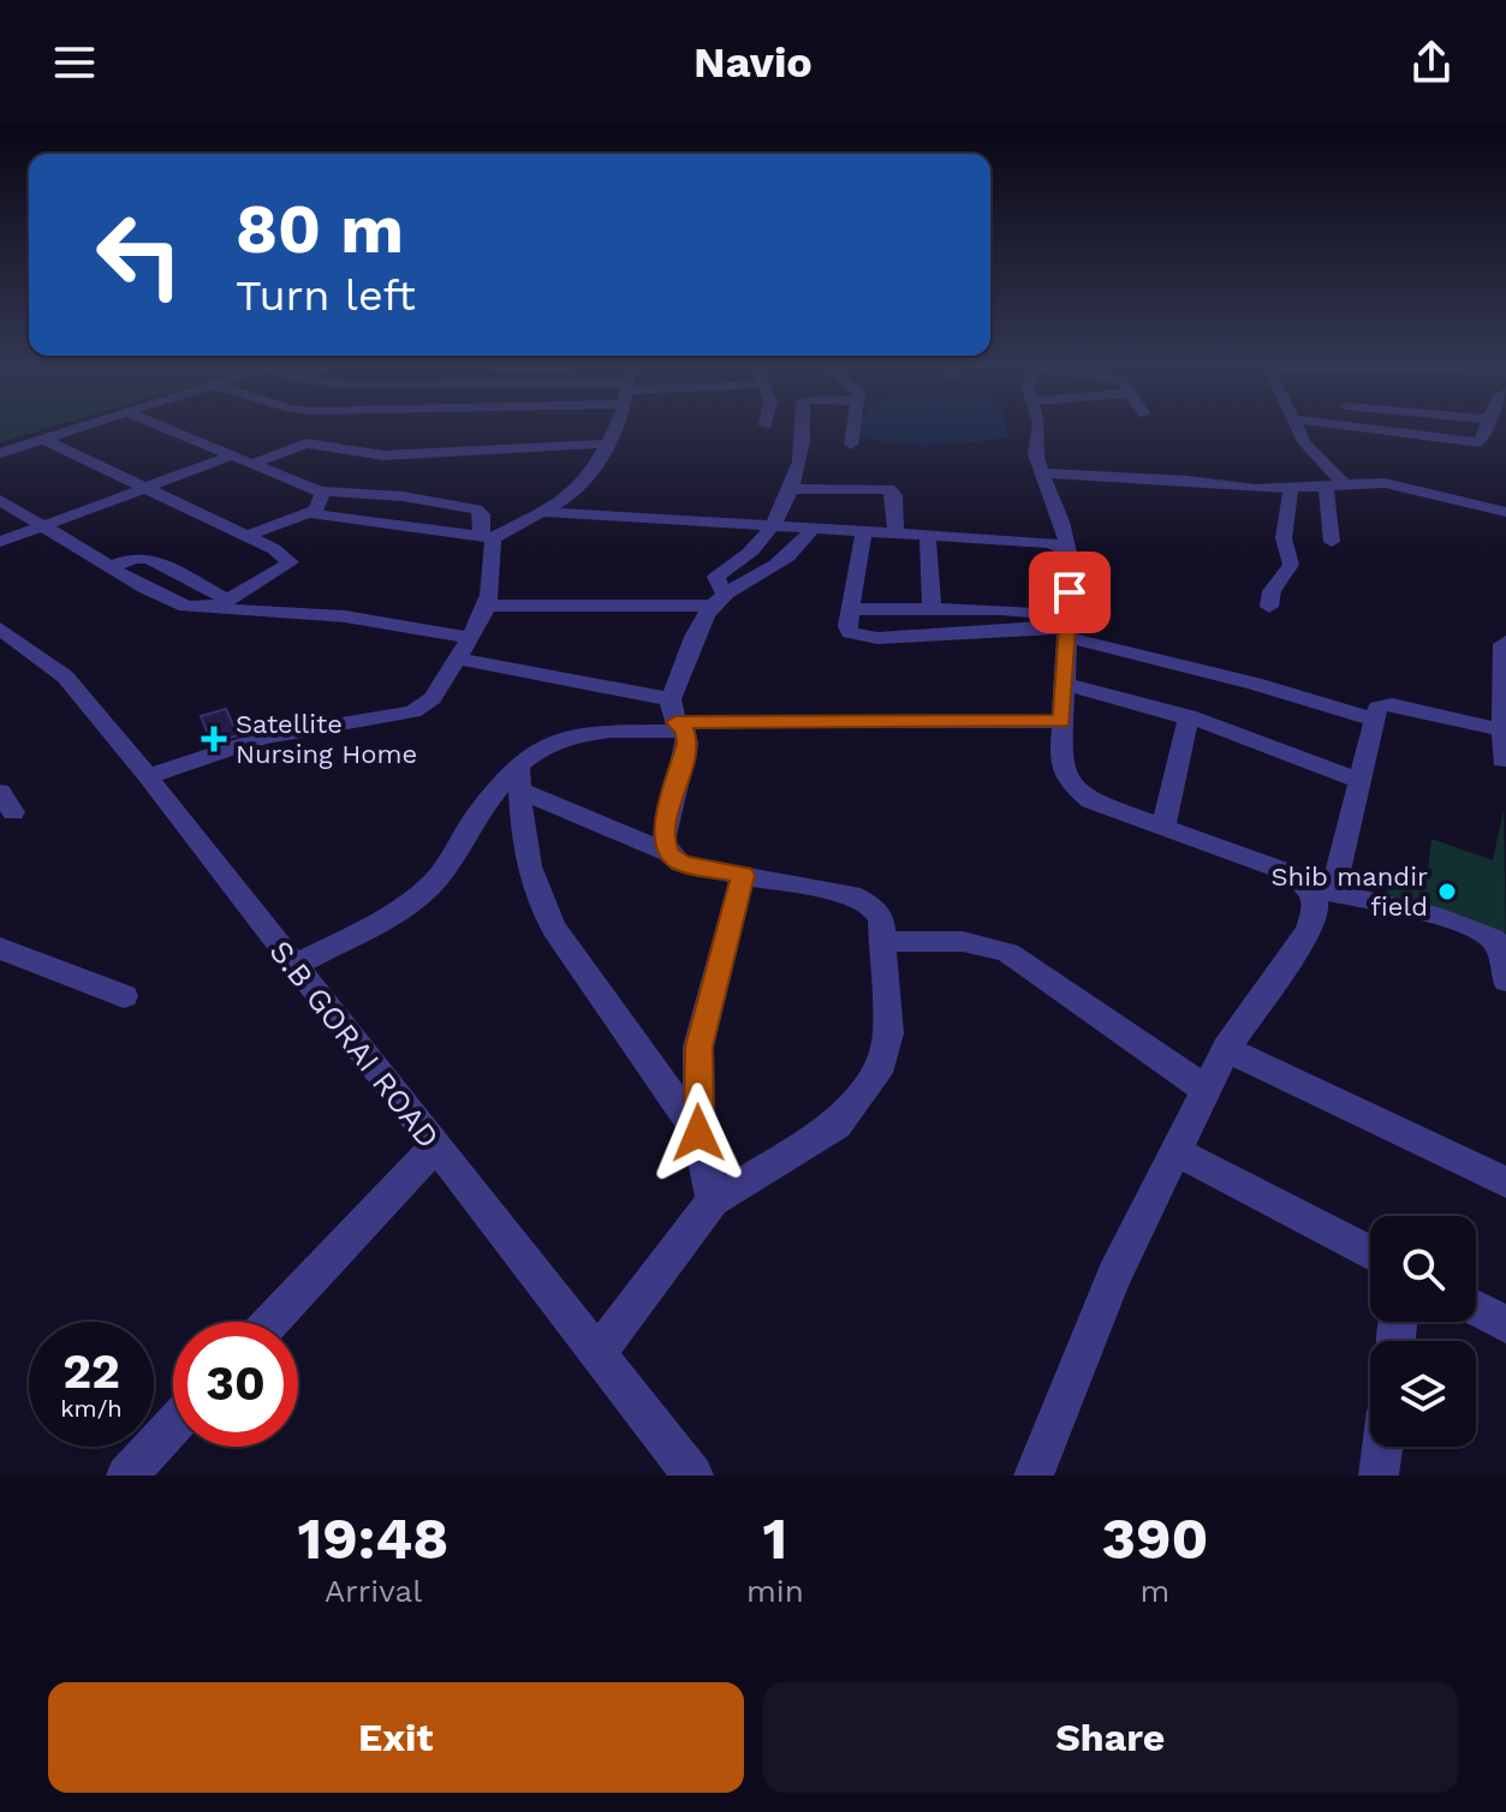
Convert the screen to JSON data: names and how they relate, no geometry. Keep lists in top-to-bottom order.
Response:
{
  "streets": {
    "street": ["S.B GORAI ROAD"]
  },
  "places": {
    "health": ["Satellite Nursing Home"],
    "other": ["Shib mandir field"]
  },
  "page": {
    "header": "Navio",
    "turn": ["80 m", "Turn left"],
    "speed": "22 km/h",
    "limit": "30",
    "eta": [
      "19:48",
      "Arrival",
      "1",
      "min",
      "390",
      "m"
    ],
    "buttons": ["Exit", "Share"]
  }
}
